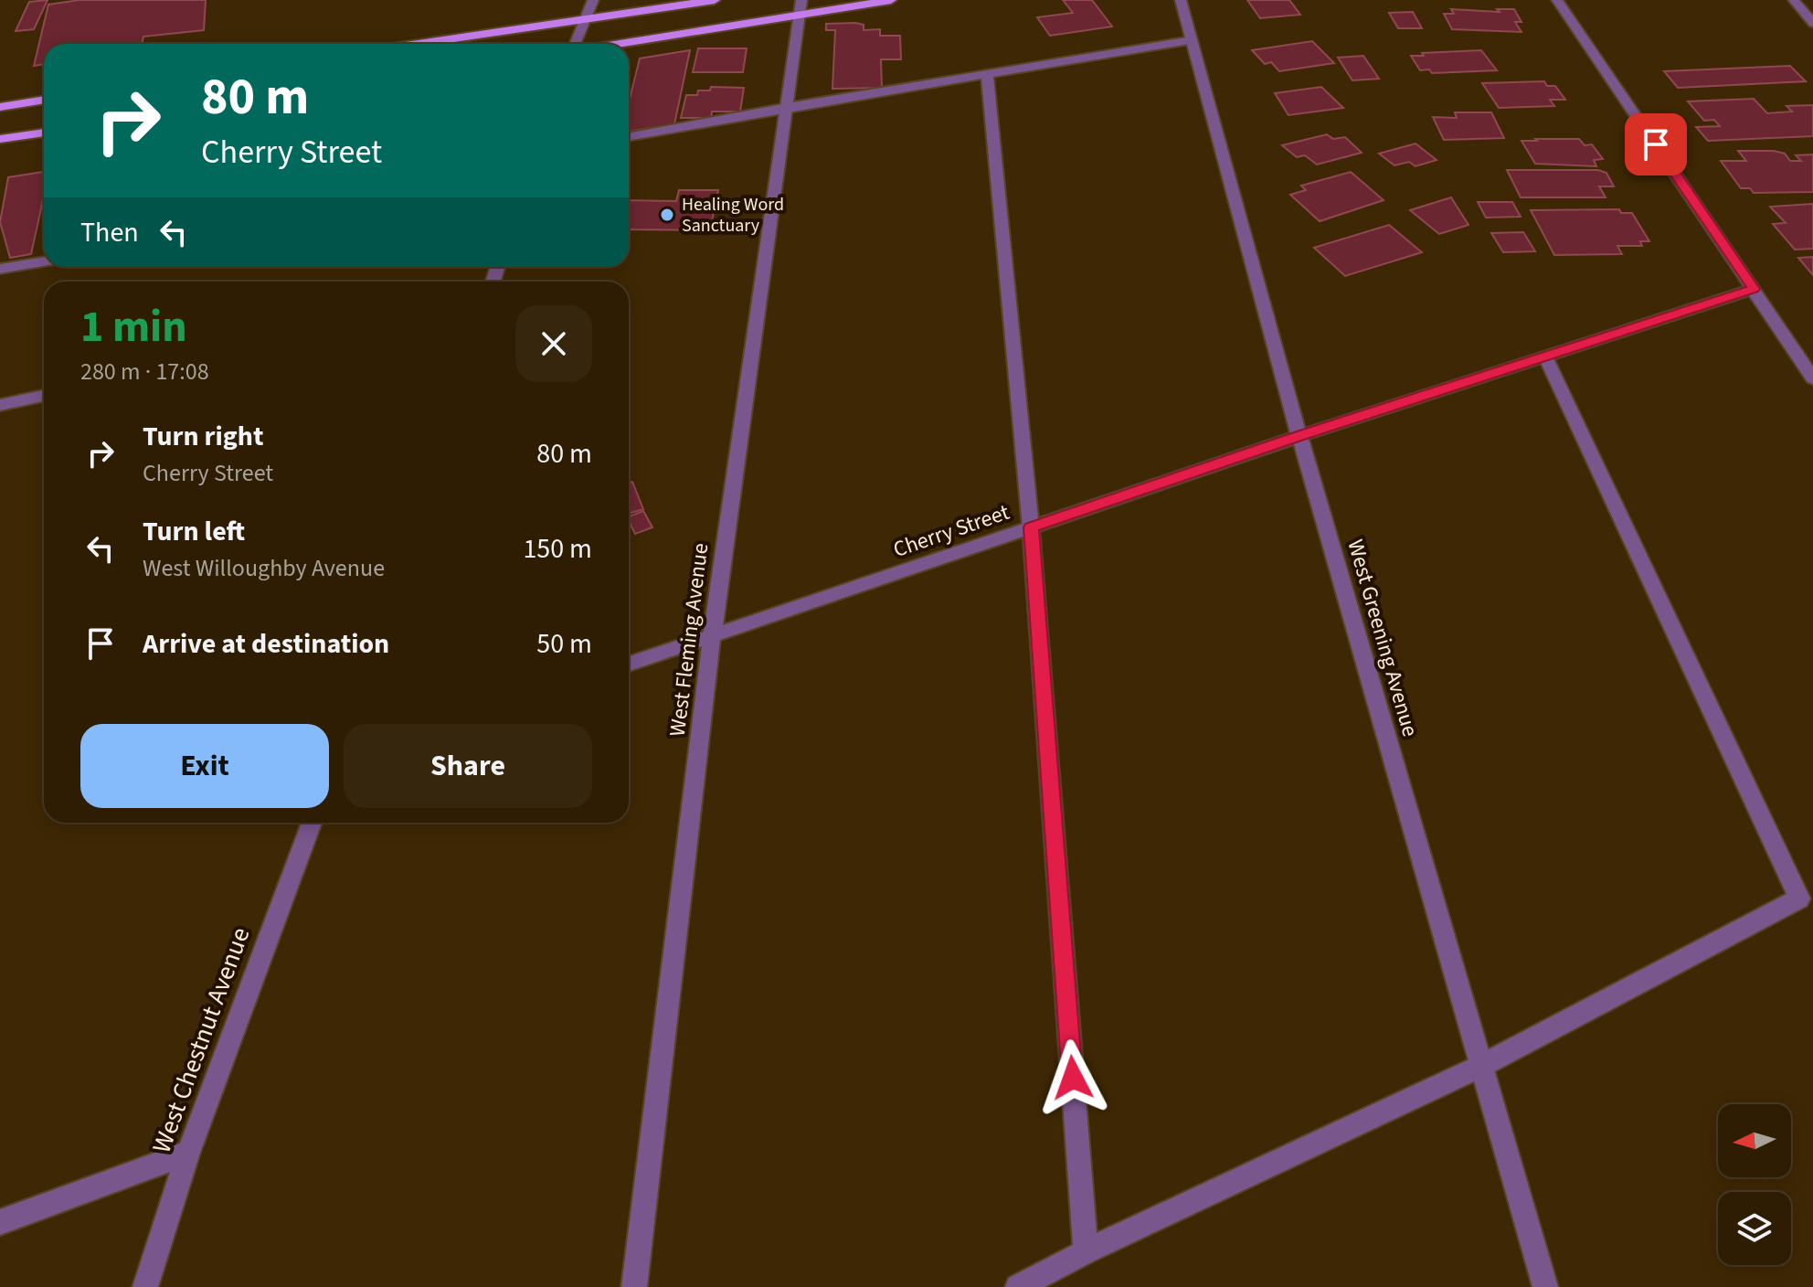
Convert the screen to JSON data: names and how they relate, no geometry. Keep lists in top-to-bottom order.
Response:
{
  "streets": {
    "street": [
      "Cherry Street",
      "West Greening Avenue",
      "West Fleming Avenue",
      "West Chestnut Avenue"
    ]
  },
  "crossings": [
    ["Cherry Street", "West Greening Avenue"],
    ["Cherry Street", "West Fleming Avenue"]
  ],
  "places": ["Healing Word Sanctuary"],
  "north": "left",
  "page": {
    "turn": ["80 m", "Cherry Street"],
    "then": "Then",
    "heading": ["1 min", "280 m · 17:08"],
    "list": [
      {
        "name": "Turn right",
        "note": "Cherry Street",
        "value": "80 m"
      },
      {
        "name": "Turn left",
        "note": "West Willoughby Avenue",
        "value": "150 m"
      },
      {
        "name": "Arrive at destination",
        "value": "50 m"
      }
    ],
    "buttons": ["Exit", "Share"]
  }
}
